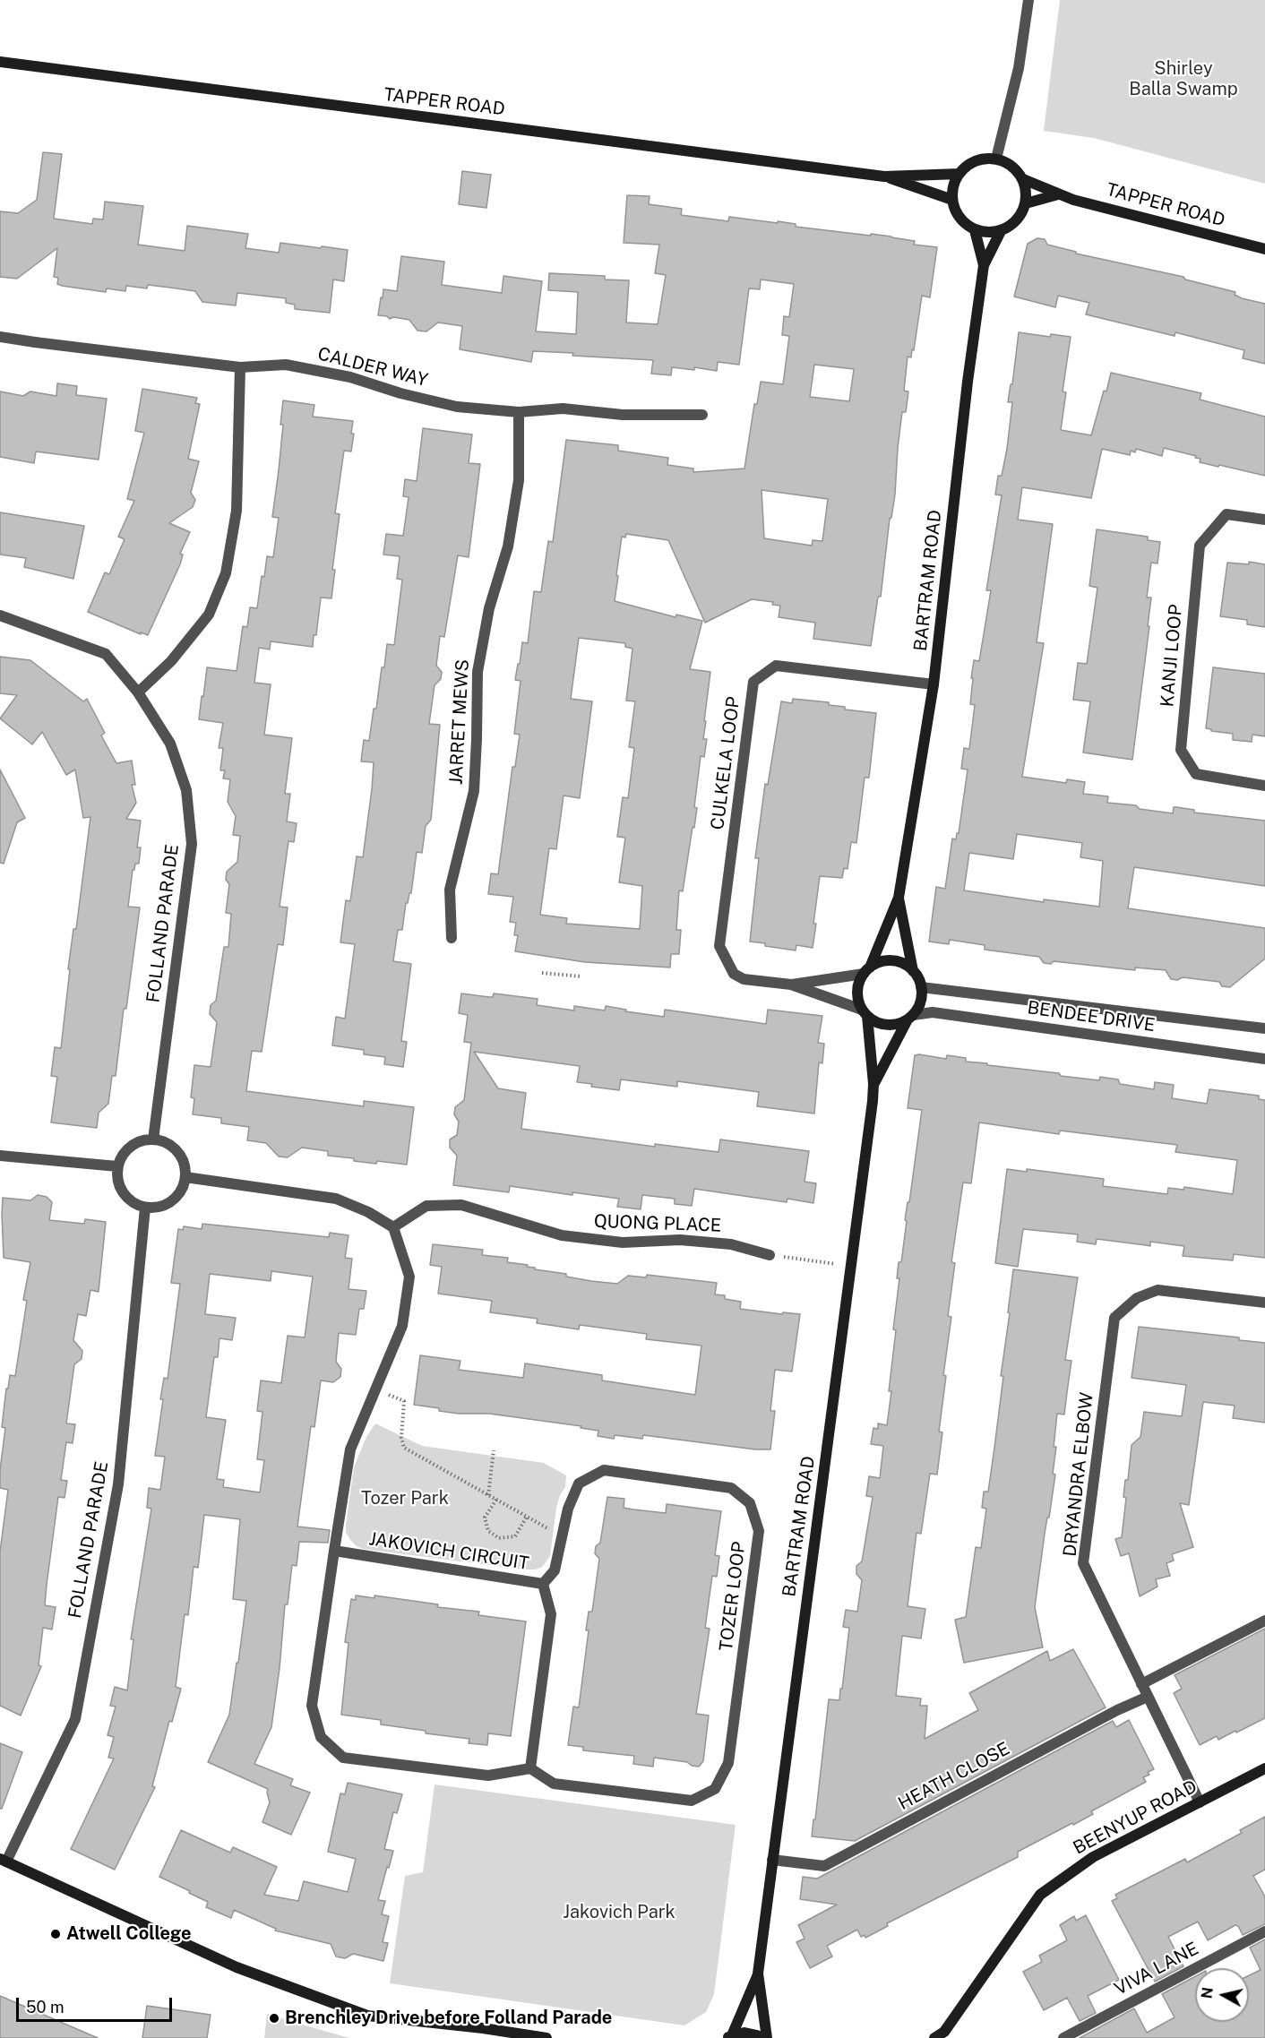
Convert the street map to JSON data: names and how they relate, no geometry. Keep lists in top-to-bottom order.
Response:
{
  "streets": {
    "street": [
      "TAPPER ROAD",
      "CALDER WAY",
      "BARTRAM ROAD",
      "KANJI LOOP",
      "JARRET MEWS",
      "CULKELA LOOP",
      "FOLLAND PARADE",
      "BENDEE DRIVE",
      "QUONG PLACE",
      "DRYANDRA ELBOW",
      "JAKOVICH CIRCUIT",
      "TOZER LOOP",
      "HEATH CLOSE",
      "BEENYUP ROAD",
      "VIVA LANE"
    ]
  },
  "crossings": [
    ["TAPPER ROAD", "BARTRAM ROAD"],
    ["CALDER WAY", "JARRET MEWS"],
    ["BARTRAM ROAD", "CULKELA LOOP"],
    ["BARTRAM ROAD", "BENDEE DRIVE"],
    ["BARTRAM ROAD", "HEATH CLOSE"],
    ["CULKELA LOOP", "BENDEE DRIVE"],
    ["DRYANDRA ELBOW", "HEATH CLOSE"],
    ["DRYANDRA ELBOW", "BEENYUP ROAD"],
    ["JAKOVICH CIRCUIT", "TOZER LOOP"]
  ],
  "parks": ["Shirley Balla Swamp", "Tozer Park", "Jakovich Park"],
  "places": ["Atwell College", "Brenchley Drive before Folland Parade"],
  "scale_bar": "50 m",
  "north": "left"
}
